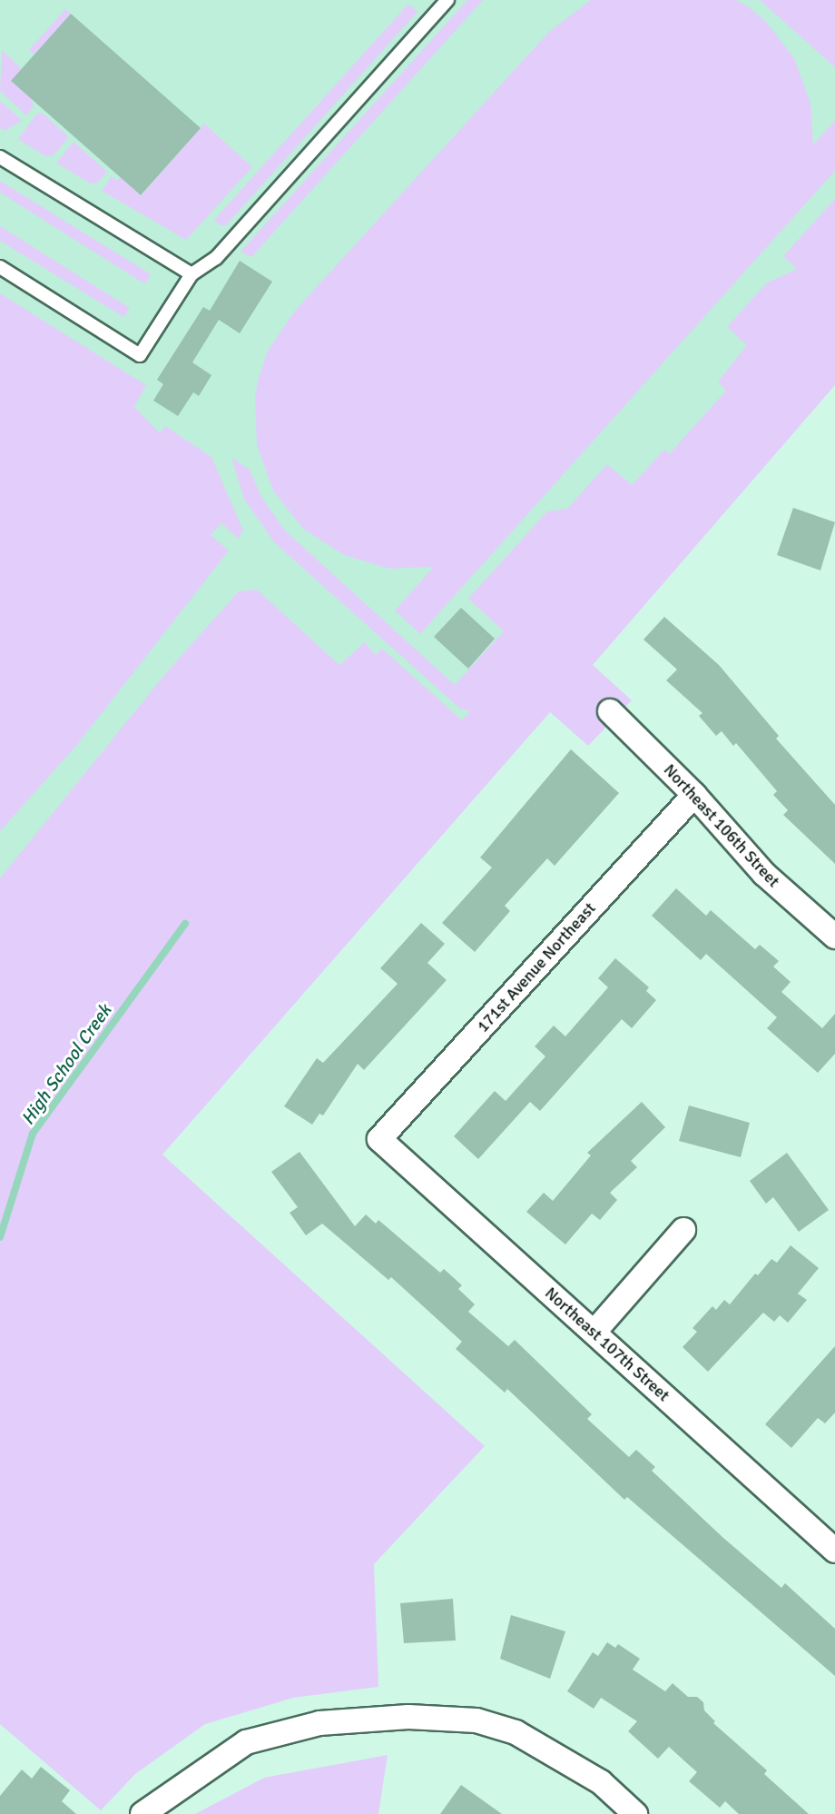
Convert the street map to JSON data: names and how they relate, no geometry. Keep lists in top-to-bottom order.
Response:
{
  "streets": {
    "street": ["Northeast 106th Street", "171st Avenue Northeast", "Northeast 107th Street"]
  },
  "crossings": [
    ["Northeast 106th Street", "171st Avenue Northeast"],
    ["171st Avenue Northeast", "Northeast 107th Street"]
  ],
  "water": ["High School Creek"]
}
